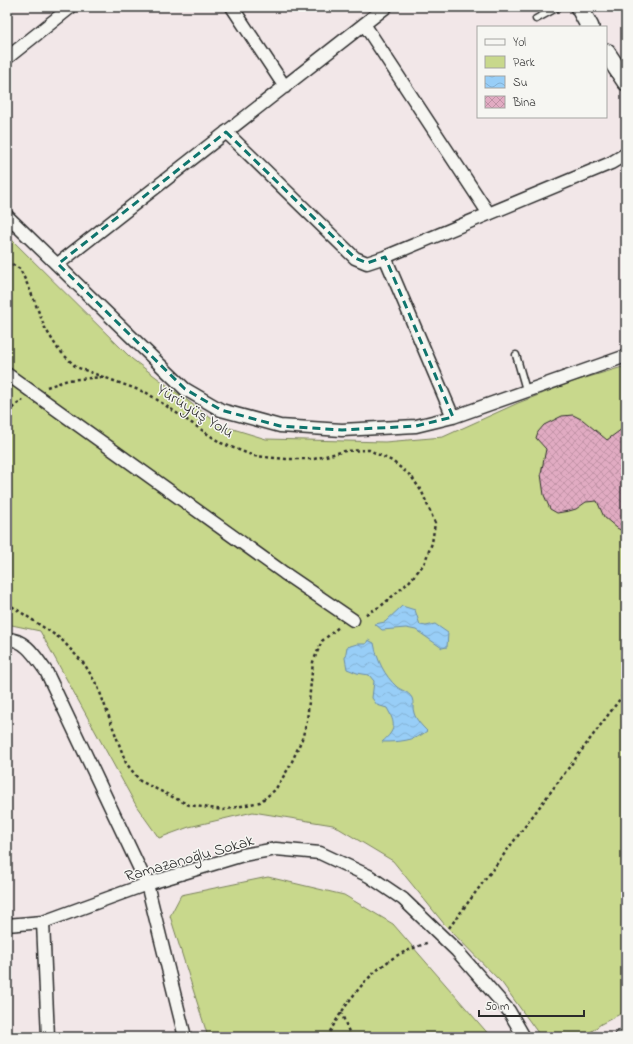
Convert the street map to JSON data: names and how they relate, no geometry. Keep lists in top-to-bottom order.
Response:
{
  "streets": {
    "street": ["Ramazanoğlu Sokak"],
    "path": ["Yürüyüş Yolu"]
  },
  "legend": [
    "Yol",
    "Park",
    "Su",
    "Bina"
  ],
  "scale_bar": "50 m"
}
